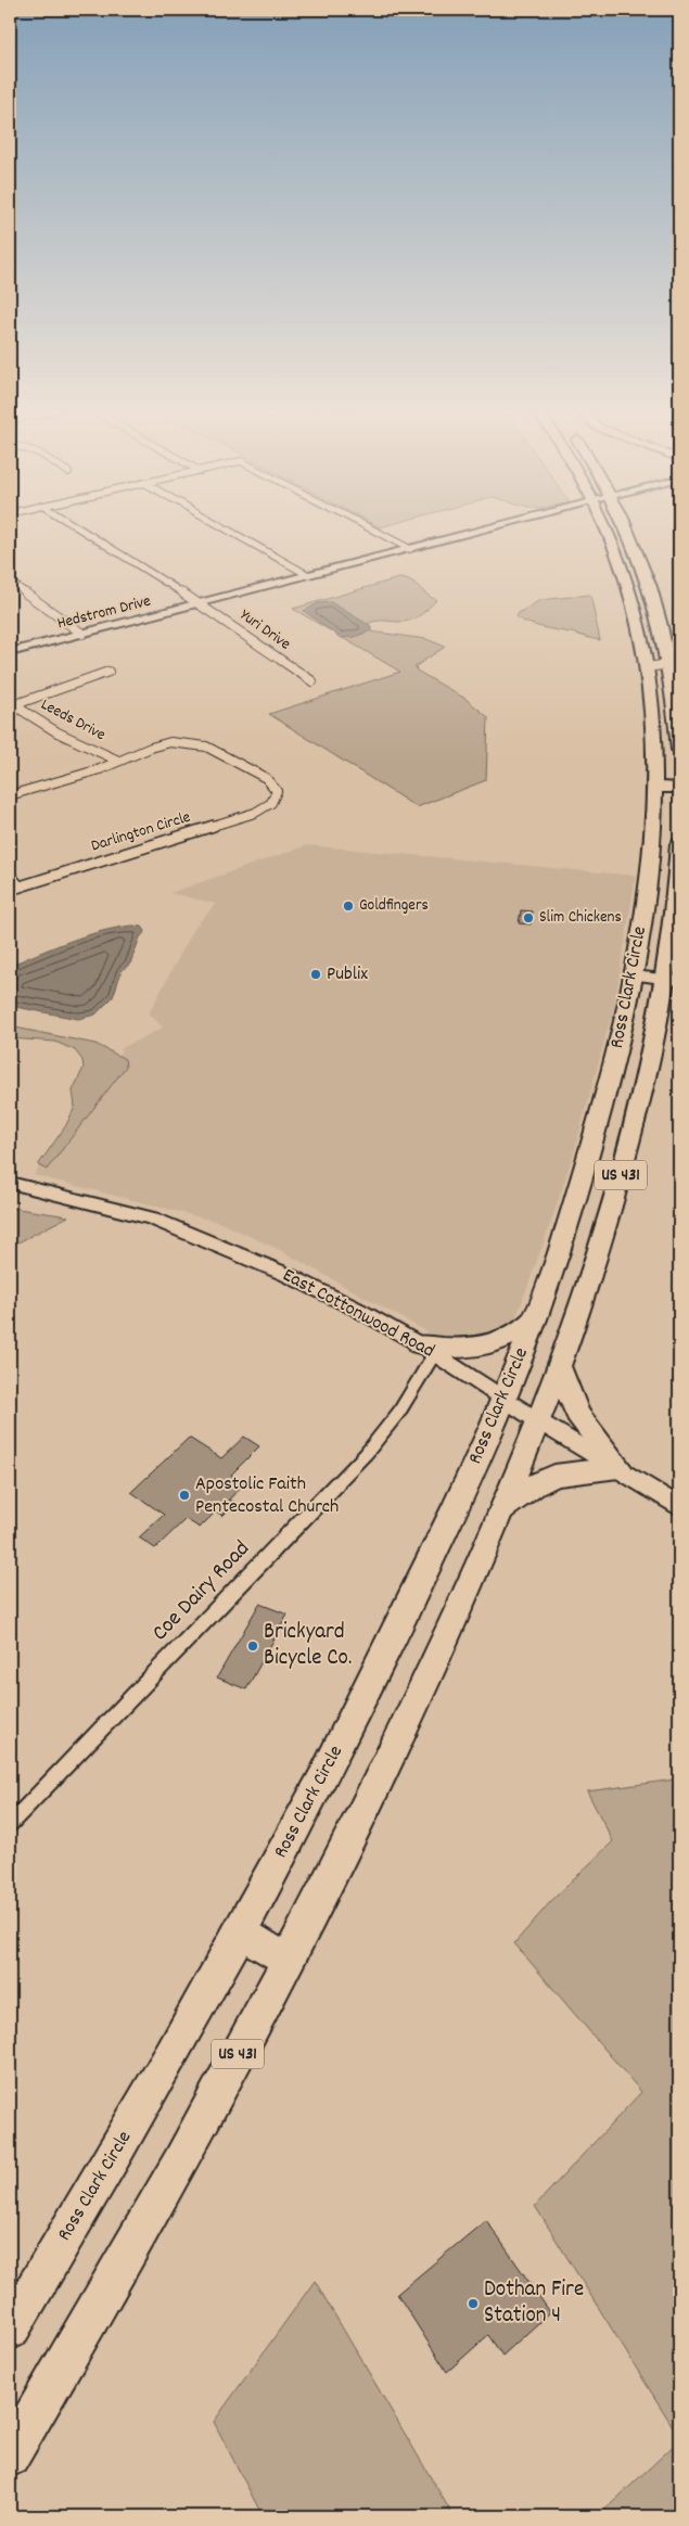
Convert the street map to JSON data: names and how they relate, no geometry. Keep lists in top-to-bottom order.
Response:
{
  "streets": {
    "highway": ["Ross Clark Circle", "US 431"],
    "street": [
      "Hedstrom Drive",
      "Yuri Drive",
      "Leeds Drive",
      "Darlington Circle",
      "East Cottonwood Road",
      "Coe Dairy Road"
    ]
  },
  "crossings": [
    ["Hedstrom Drive", "Yuri Drive"],
    ["Ross Clark Circle", "East Cottonwood Road"],
    ["East Cottonwood Road", "Coe Dairy Road"]
  ],
  "places": [
    "Goldfingers",
    "Slim Chickens",
    "Publix",
    "Apostolic Faith Pentecostal Church",
    "Brickyard Bicycle Co.",
    "Dothan Fire Station 4"
  ]
}
